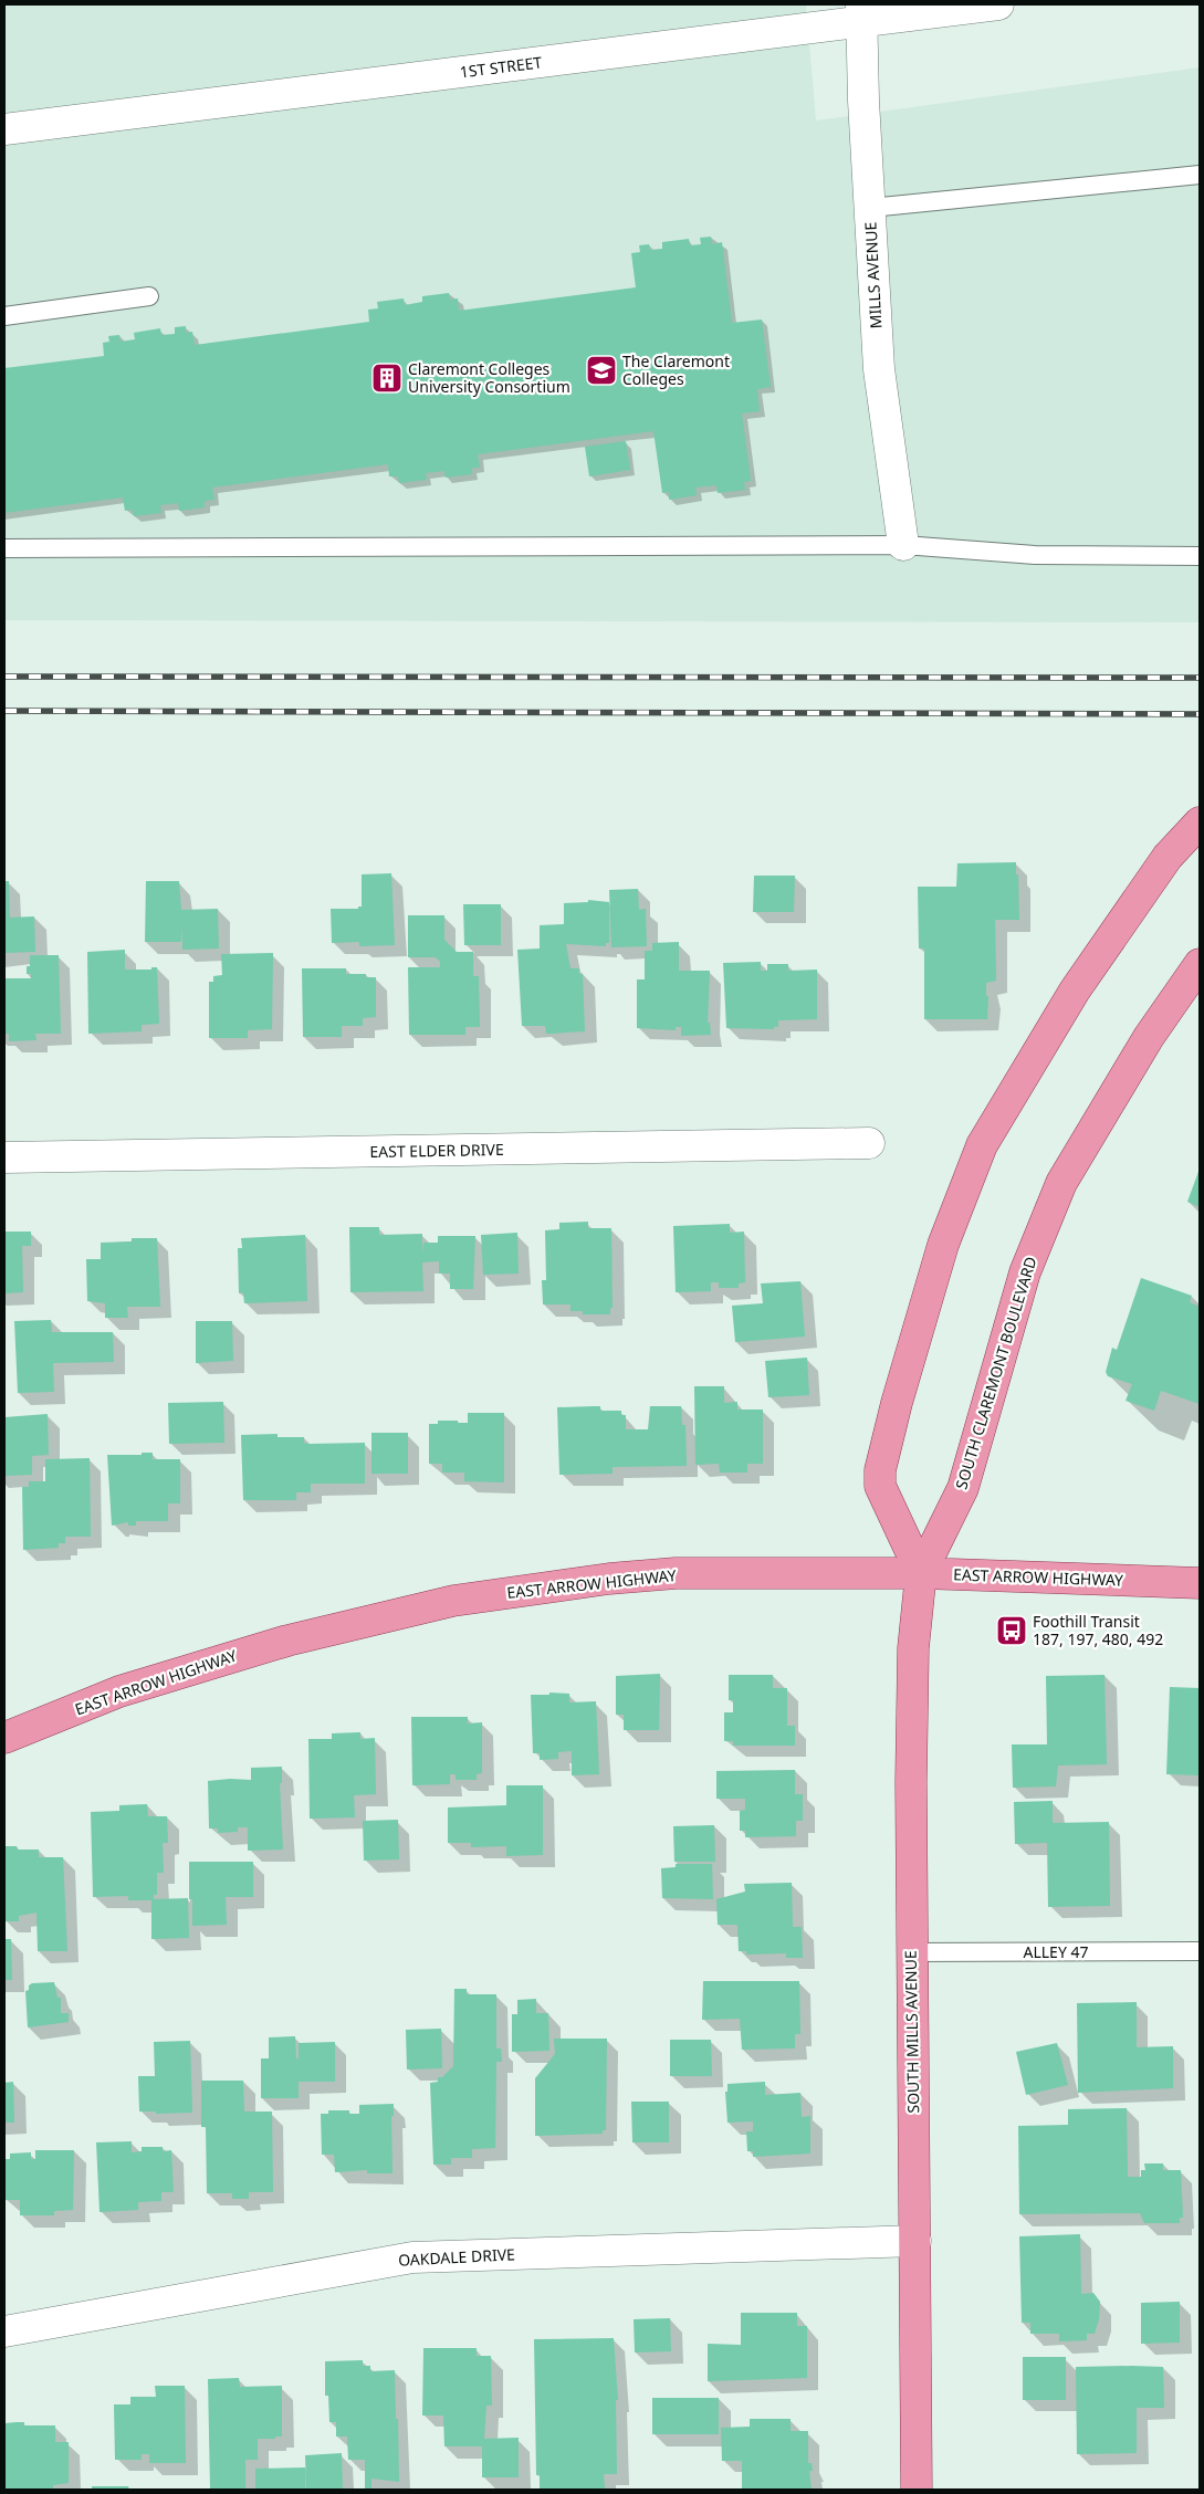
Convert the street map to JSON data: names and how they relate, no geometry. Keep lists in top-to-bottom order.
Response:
{
  "streets": {
    "main road": ["SOUTH CLAREMONT BOULEVARD", "EAST ARROW HIGHWAY", "SOUTH MILLS AVENUE"],
    "street": [
      "1ST STREET",
      "MILLS AVENUE",
      "EAST ELDER DRIVE",
      "OAKDALE DRIVE"
    ],
    "lane": ["ALLEY 47"]
  },
  "crossings": [
    ["1ST STREET", "MILLS AVENUE"],
    ["SOUTH CLAREMONT BOULEVARD", "EAST ARROW HIGHWAY"],
    ["SOUTH CLAREMONT BOULEVARD", "SOUTH MILLS AVENUE"],
    ["EAST ARROW HIGHWAY", "SOUTH MILLS AVENUE"],
    ["ALLEY 47", "SOUTH MILLS AVENUE"],
    ["SOUTH MILLS AVENUE", "OAKDALE DRIVE"]
  ],
  "places": {
    "school or university": ["The Claremont Colleges"],
    "building": ["Claremont Colleges University Consortium"],
    "bus stop": ["Foothill Transit 187, 197, 480, 492"]
  }
}
